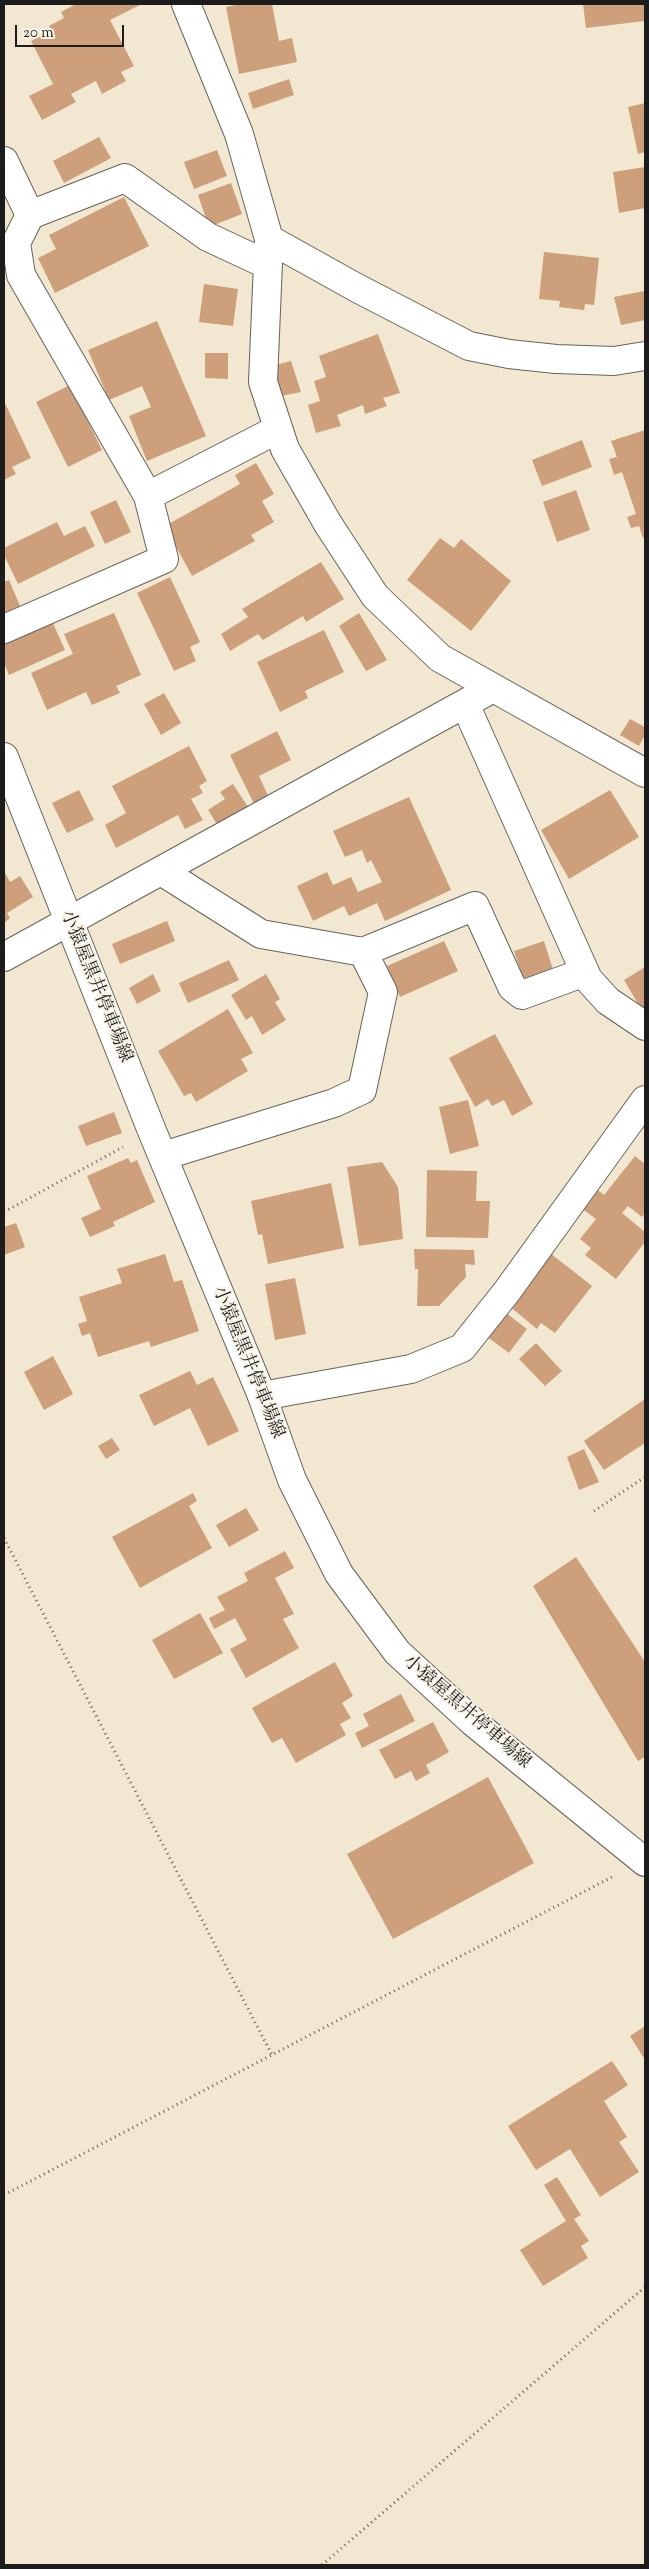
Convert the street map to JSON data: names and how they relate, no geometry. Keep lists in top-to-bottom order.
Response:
{
  "streets": {
    "street": ["小猿屋黒井停車場線"]
  },
  "scale_bar": "20 m"
}
